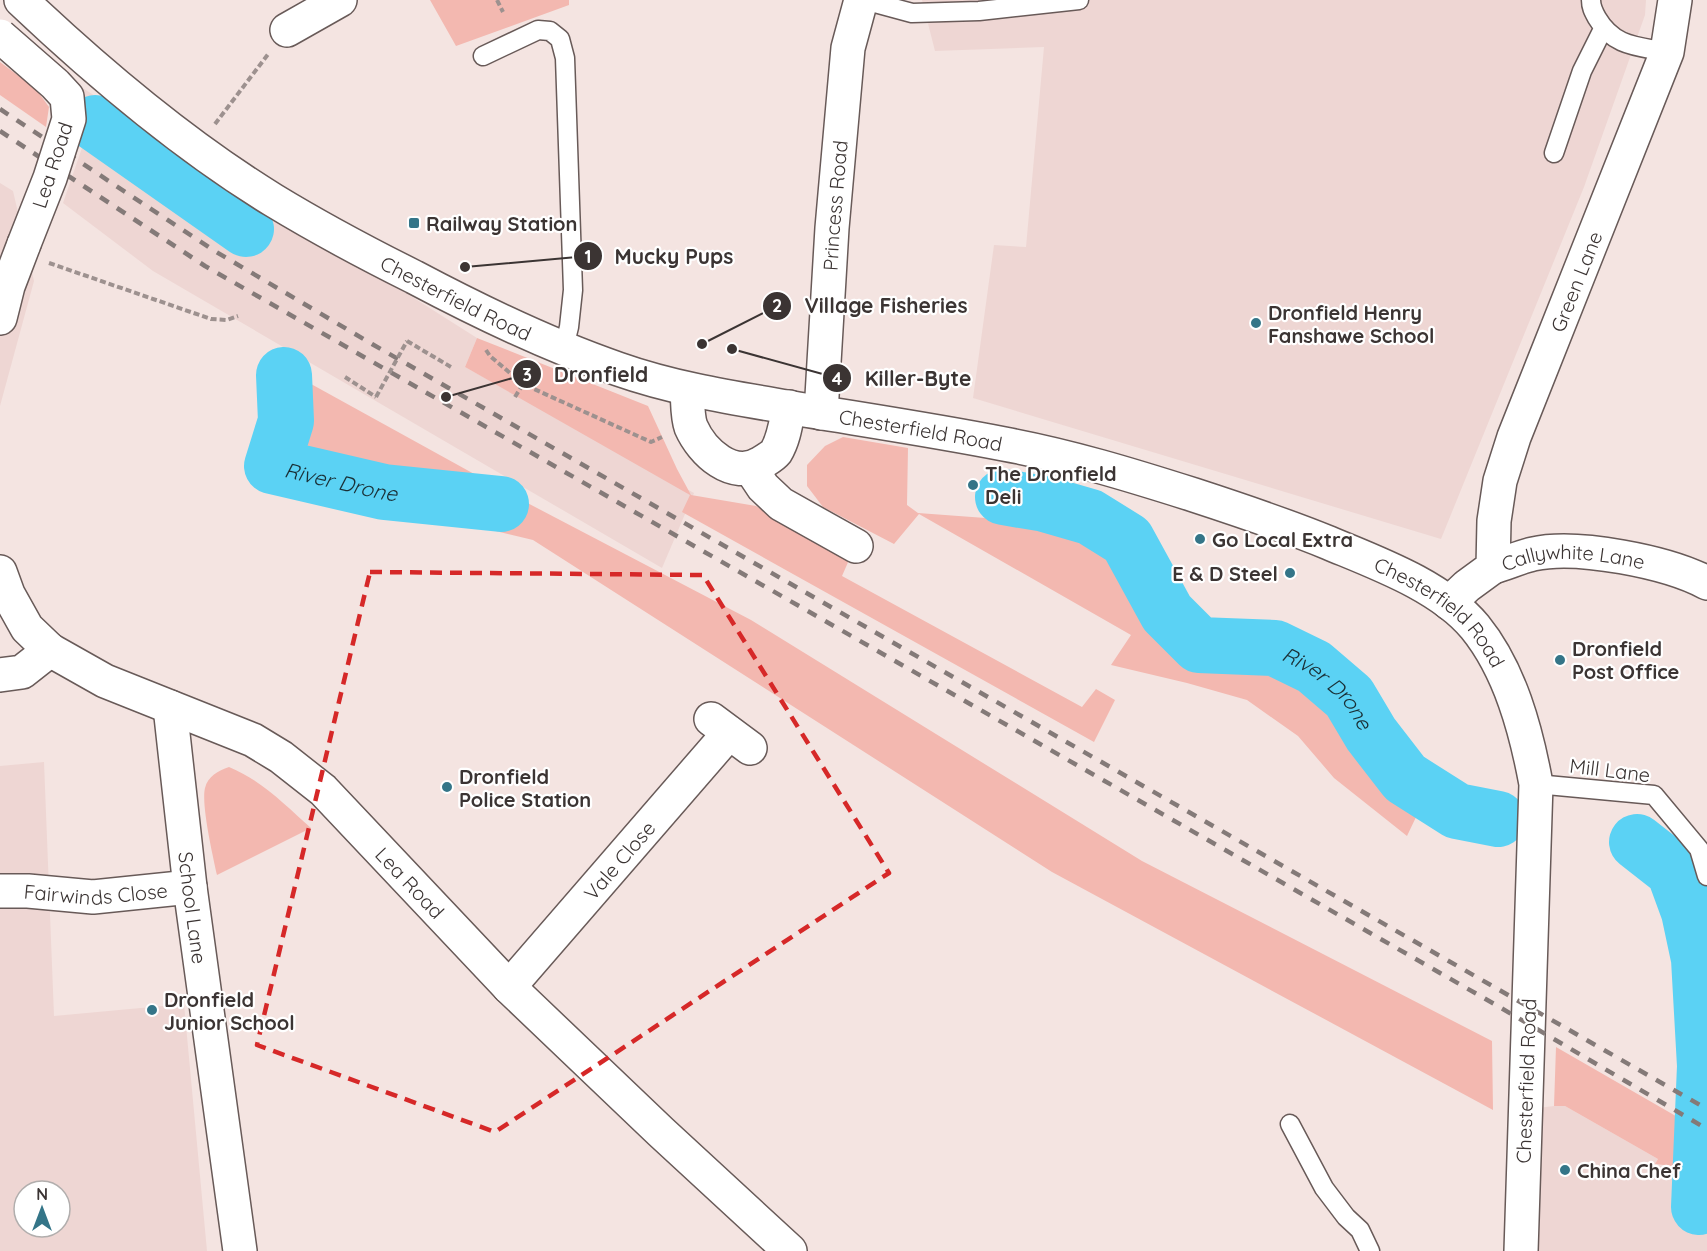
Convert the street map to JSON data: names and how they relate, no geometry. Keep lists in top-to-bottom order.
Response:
{
  "streets": {
    "street": [
      "Lea Road",
      "Princess Road",
      "Green Lane",
      "Chesterfield Road",
      "Callywhite Lane",
      "Vale Close",
      "Fairwinds Close",
      "School Lane"
    ],
    "lane": ["Mill Lane"]
  },
  "crossings": [
    ["Lea Road", "Vale Close"],
    ["Lea Road", "School Lane"],
    ["Princess Road", "Chesterfield Road"],
    ["Green Lane", "Callywhite Lane"],
    ["Chesterfield Road", "Callywhite Lane"],
    ["Chesterfield Road", "Mill Lane"],
    ["Fairwinds Close", "School Lane"]
  ],
  "water": ["River Drone"],
  "places": {
    "transit": ["Railway Station"],
    "other": [
      "Mucky Pups",
      "Dronfield Henry Fanshawe School",
      "Village Fisheries",
      "Killer-Byte",
      "Dronfield",
      "The Dronfield Deli",
      "Go Local Extra",
      "E & D Steel",
      "Dronfield Post Office",
      "Dronfield Police Station",
      "Dronfield Junior School",
      "China Chef"
    ]
  },
  "north": "top"
}
